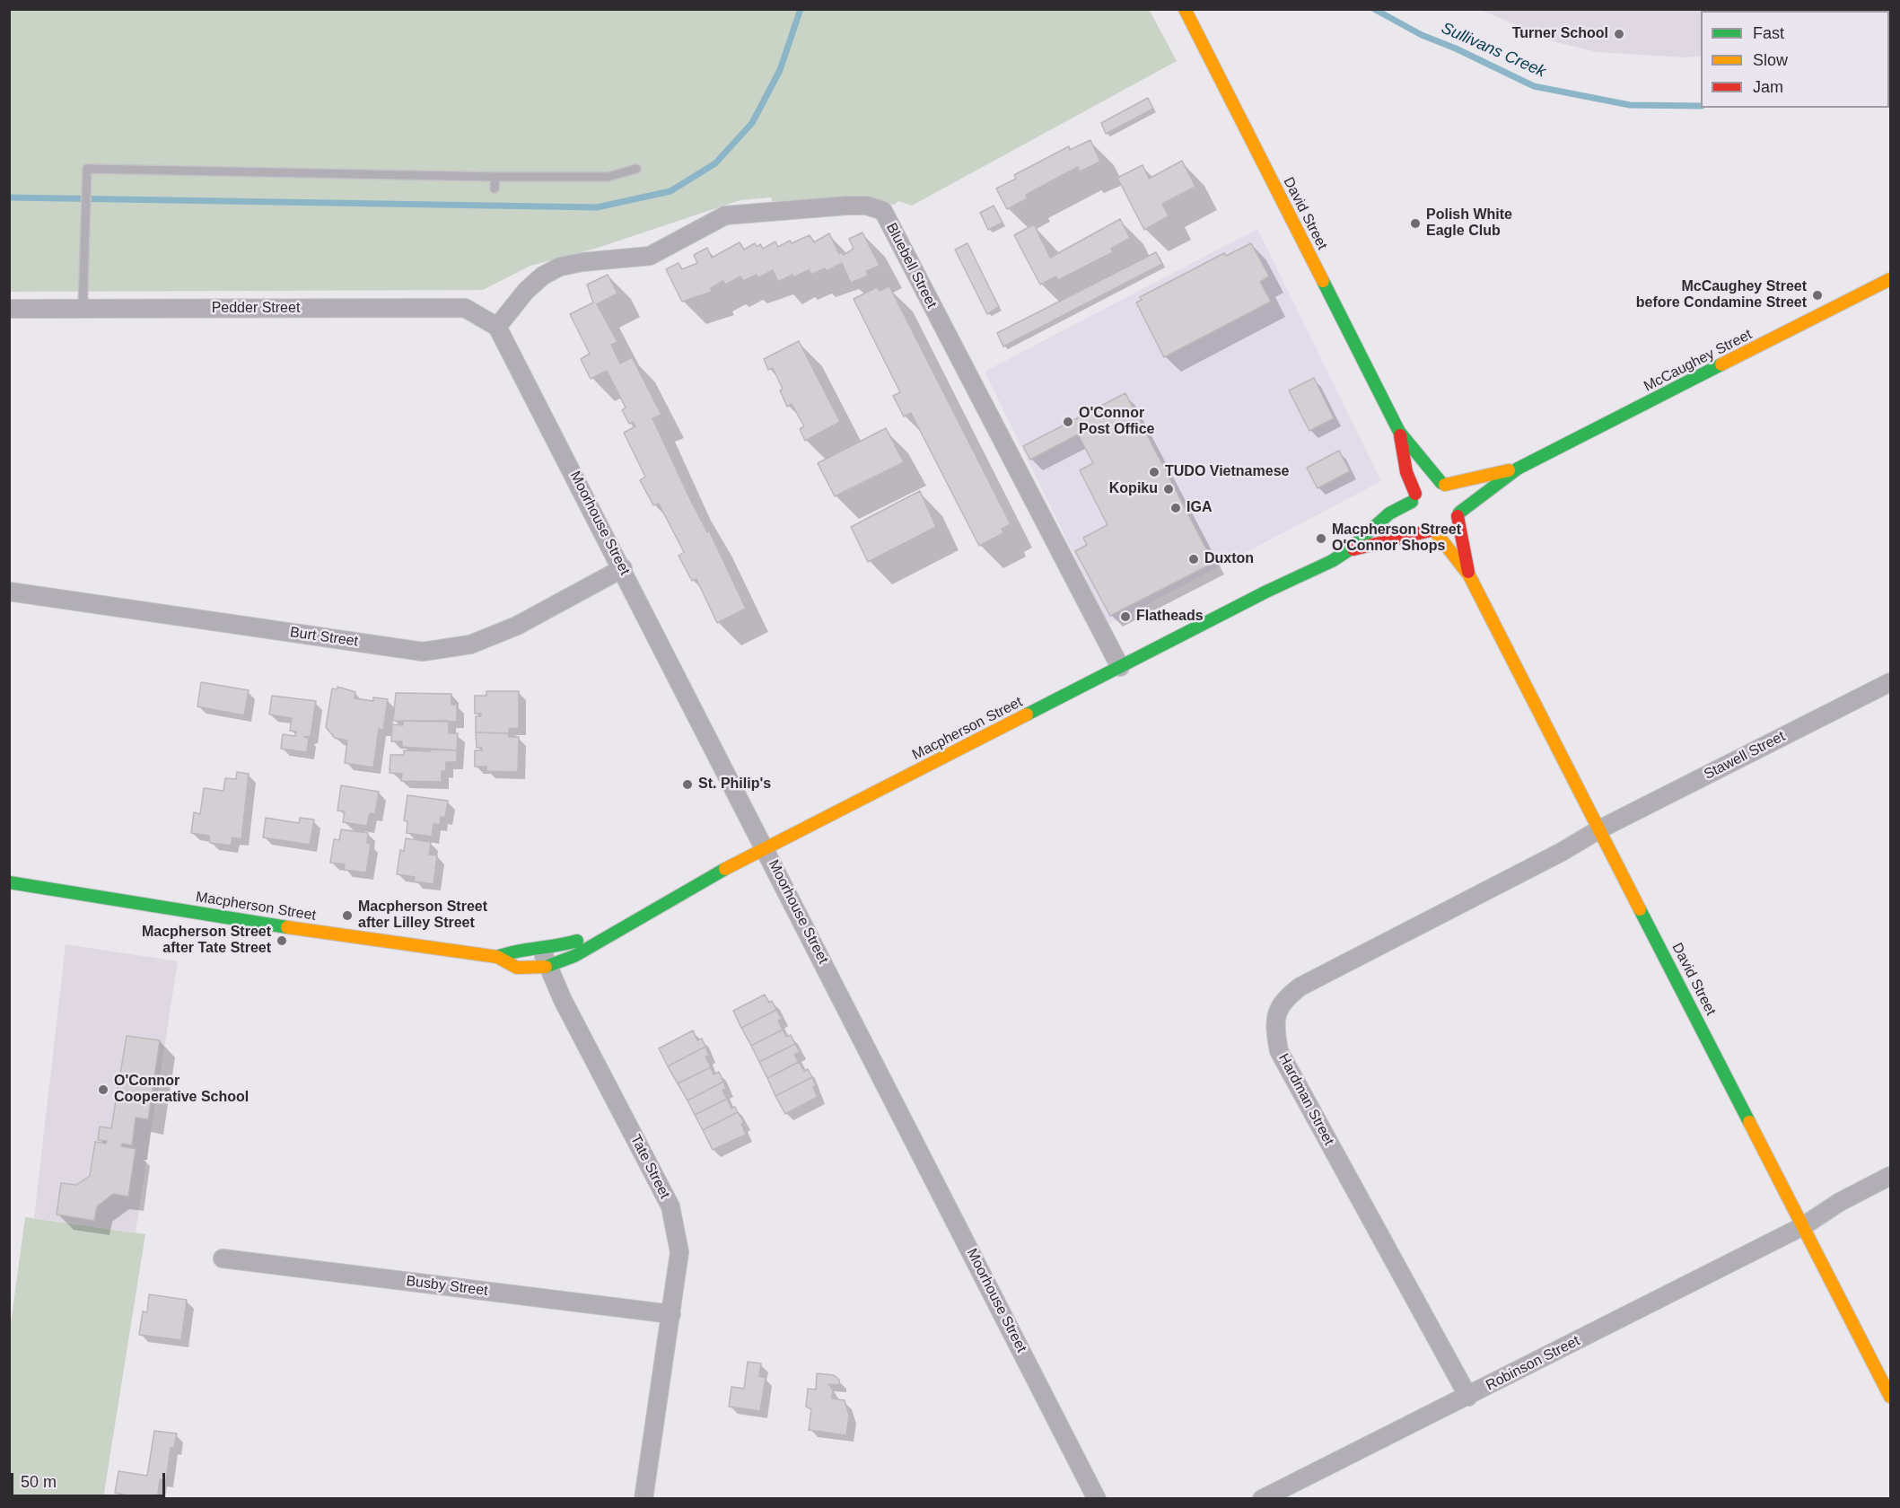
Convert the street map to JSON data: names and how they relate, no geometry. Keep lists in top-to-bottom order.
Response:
{
  "streets": {
    "street": [
      "David Street",
      "Bluebell Street",
      "Pedder Street",
      "McCaughey Street",
      "Moorhouse Street",
      "Burt Street",
      "Macpherson Street",
      "Stawell Street",
      "Hardman Street",
      "Tate Street",
      "Busby Street",
      "Robinson Street"
    ]
  },
  "crossings": [
    ["David Street", "McCaughey Street"],
    ["David Street", "Macpherson Street"],
    ["David Street", "Stawell Street"],
    ["David Street", "Hardman Street"],
    ["David Street", "Robinson Street"],
    ["Bluebell Street", "Pedder Street"],
    ["Bluebell Street", "Moorhouse Street"],
    ["Bluebell Street", "Macpherson Street"],
    ["Pedder Street", "Moorhouse Street"],
    ["McCaughey Street", "Macpherson Street"],
    ["Moorhouse Street", "Burt Street"],
    ["Moorhouse Street", "Macpherson Street"],
    ["Macpherson Street", "Tate Street"],
    ["Stawell Street", "Hardman Street"],
    ["Hardman Street", "Robinson Street"],
    ["Tate Street", "Busby Street"]
  ],
  "water": ["Sullivans Creek"],
  "places": [
    "Turner School",
    "Polish White Eagle Club",
    "McCaughey Street before Condamine Street",
    "O'Connor Post Office",
    "TUDO Vietnamese",
    "Kopiku",
    "IGA",
    "Macpherson Street O'Connor Shops",
    "Duxton",
    "Flatheads",
    "St. Philip's",
    "Macpherson Street after Lilley Street",
    "Macpherson Street after Tate Street",
    "O'Connor Cooperative School"
  ],
  "legend": ["Fast", "Slow", "Jam"],
  "scale_bar": "50 m"
}
